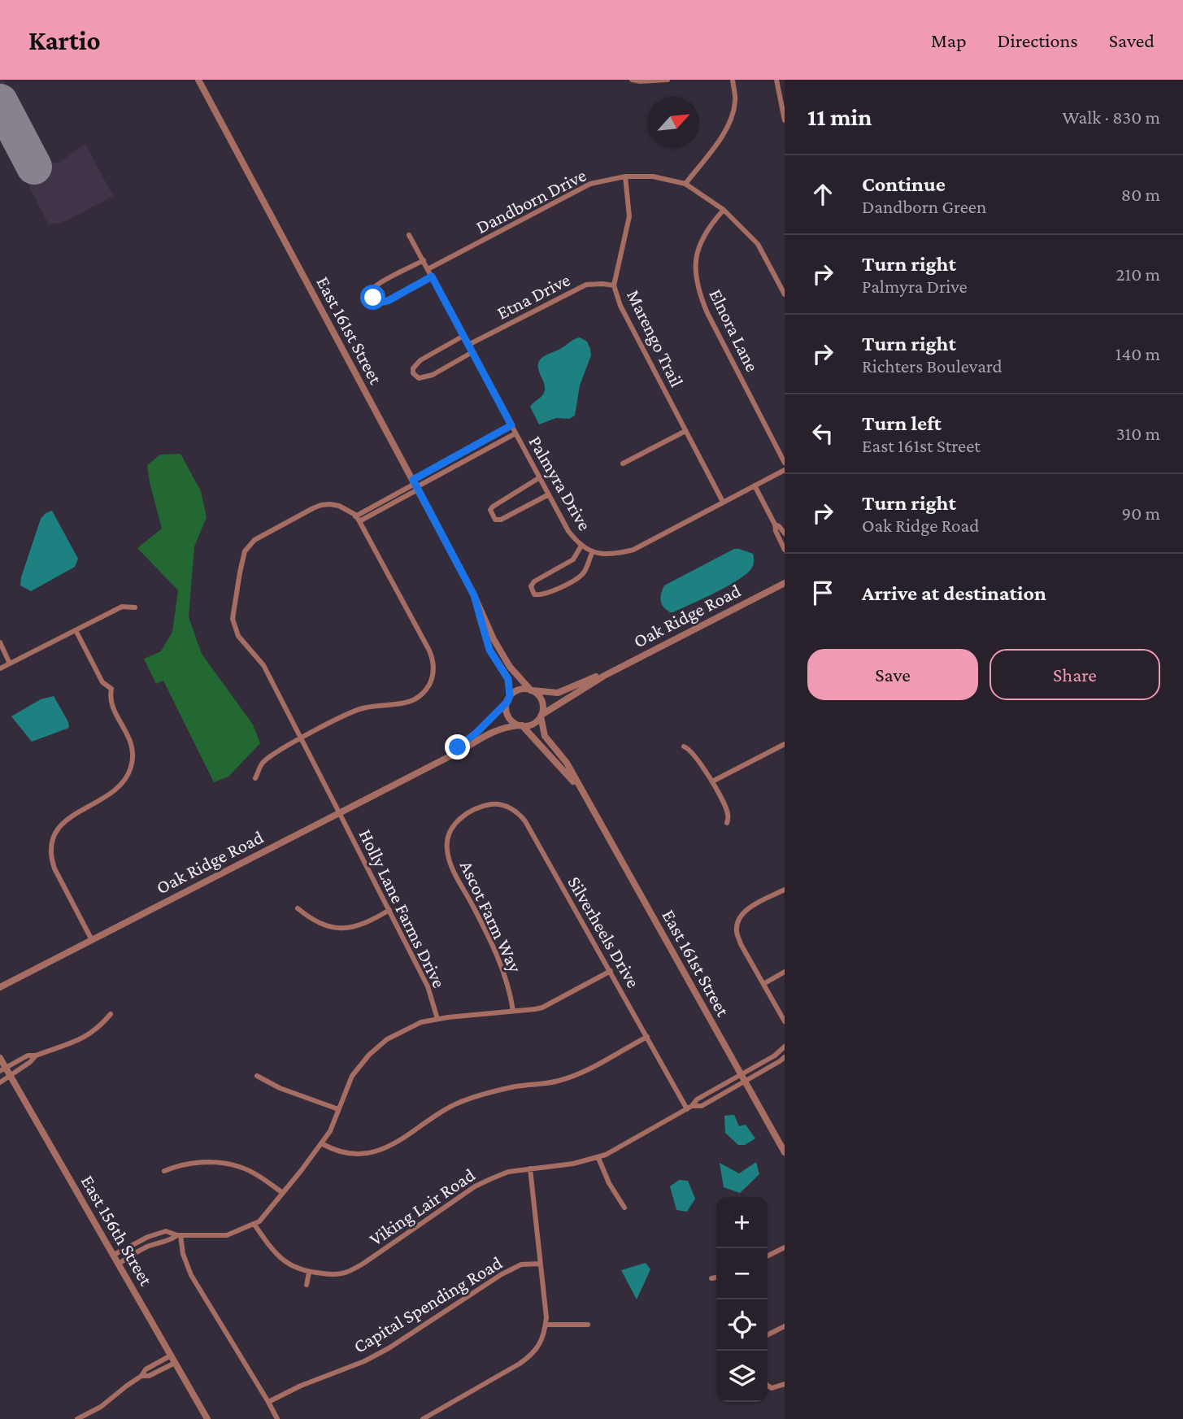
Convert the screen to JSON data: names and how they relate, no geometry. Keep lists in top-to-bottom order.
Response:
{
  "streets": {
    "street": [
      "Dandborn Drive",
      "Etna Drive",
      "East 161st Street",
      "Elnora Lane",
      "Marengo Trail",
      "Palmyra Drive",
      "Oak Ridge Road",
      "Holly Lane Farms Drive",
      "Ascot Farm Way",
      "Silverheels Drive",
      "Viking Lair Road",
      "East 156th Street",
      "Capital Spending Road"
    ]
  },
  "crossings": [
    ["Dandborn Drive", "Marengo Trail"],
    ["Dandborn Drive", "Palmyra Drive"],
    ["Etna Drive", "Marengo Trail"],
    ["Etna Drive", "Palmyra Drive"],
    ["East 161st Street", "Oak Ridge Road"],
    ["East 161st Street", "Viking Lair Road"],
    ["Marengo Trail", "Palmyra Drive"],
    ["Oak Ridge Road", "Holly Lane Farms Drive"],
    ["Ascot Farm Way", "Silverheels Drive"],
    ["Silverheels Drive", "Viking Lair Road"]
  ],
  "north": "top right",
  "page": {
    "header": "Kartio",
    "nav": ["Map", "Directions", "Saved"],
    "heading": ["11 min", "Walk · 830 m"],
    "list": [
      ["Continue", "Dandborn Green", "80 m"],
      ["Turn right", "Palmyra Drive", "210 m"],
      ["Turn right", "Richters Boulevard", "140 m"],
      ["Turn left", "East 161st Street", "310 m"],
      ["Turn right", "Oak Ridge Road", "90 m"],
      "Arrive at destination"
    ],
    "buttons": ["Save", "Share"],
    "map_buttons": ["+", "−"]
  }
}
